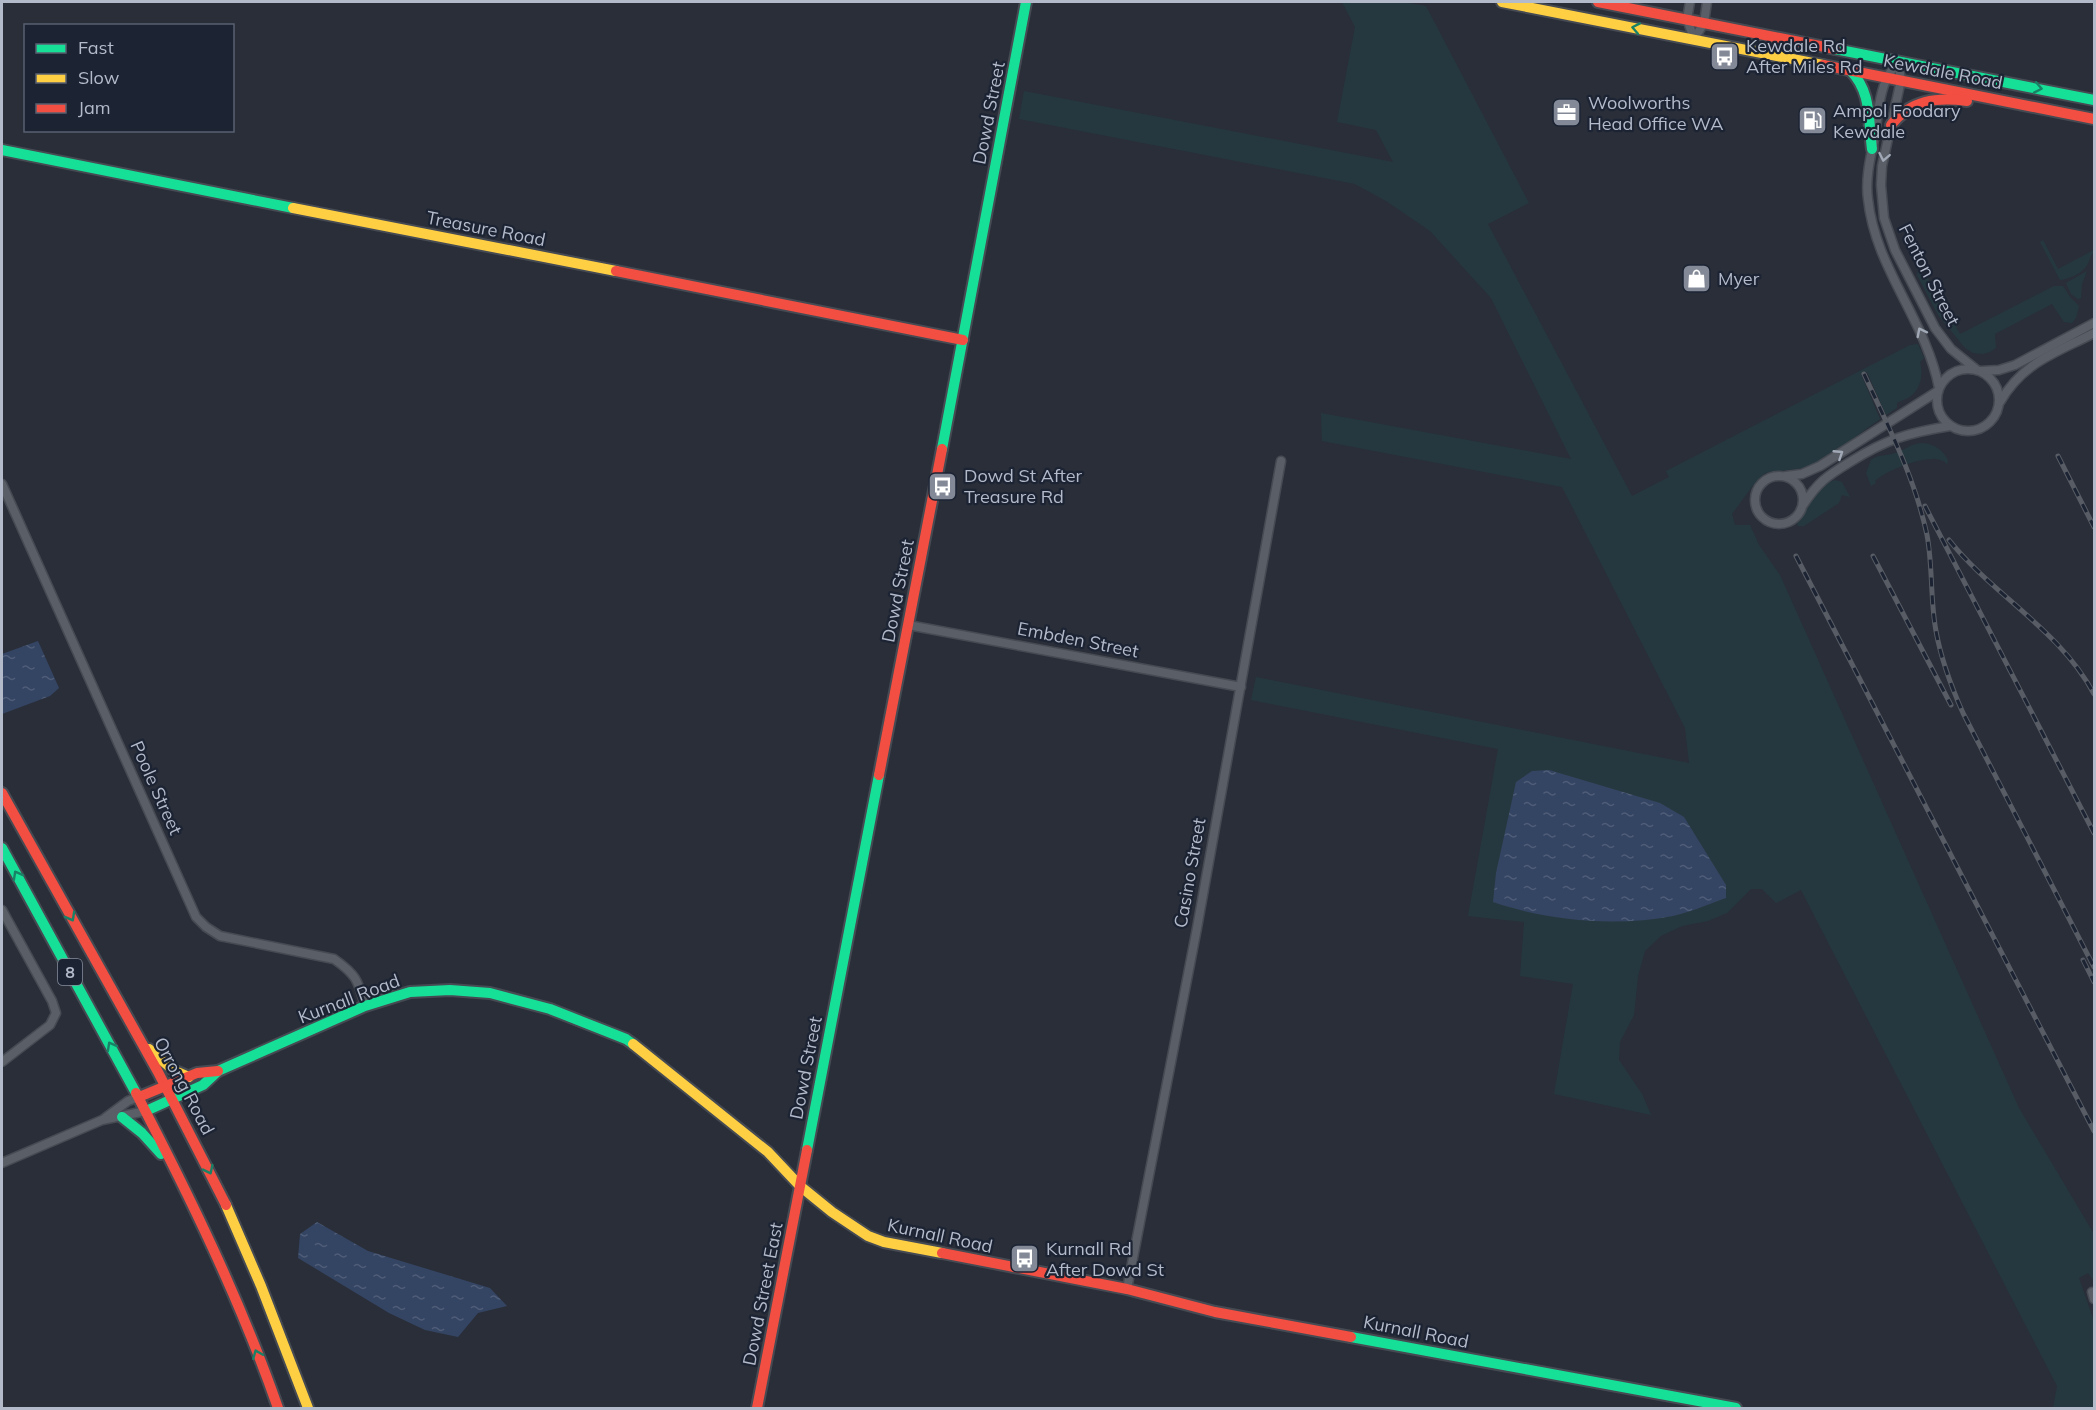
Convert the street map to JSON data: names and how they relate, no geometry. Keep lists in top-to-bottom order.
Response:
{
  "streets": {
    "main road": [
      "Kewdale Road",
      "Dowd Street",
      "Treasure Road",
      "8",
      "Kurnall Road",
      "Orrong Road",
      "Dowd Street East"
    ],
    "street": [
      "Fenton Street",
      "Embden Street",
      "Poole Street",
      "Casino Street"
    ]
  },
  "crossings": [
    ["Kewdale Road", "Fenton Street"],
    ["Dowd Street", "Treasure Road"],
    ["Dowd Street", "Embden Street"],
    ["Dowd Street", "Kurnall Road"],
    ["Dowd Street", "Dowd Street East"],
    ["Embden Street", "Casino Street"],
    ["Poole Street", "Kurnall Road"],
    ["Casino Street", "Kurnall Road"],
    ["8", "Kurnall Road"],
    ["Kurnall Road", "Orrong Road"],
    ["Kurnall Road", "Dowd Street East"]
  ],
  "places": {
    "bus stop": ["Kewdale Rd After Miles Rd", "Dowd St After Treasure Rd", "Kurnall Rd After Dowd St"],
    "office": ["Woolworths Head Office WA"],
    "fuel station": ["Ampol Foodary Kewdale"],
    "shop": ["Myer"]
  },
  "legend": ["Fast", "Slow", "Jam"]
}
